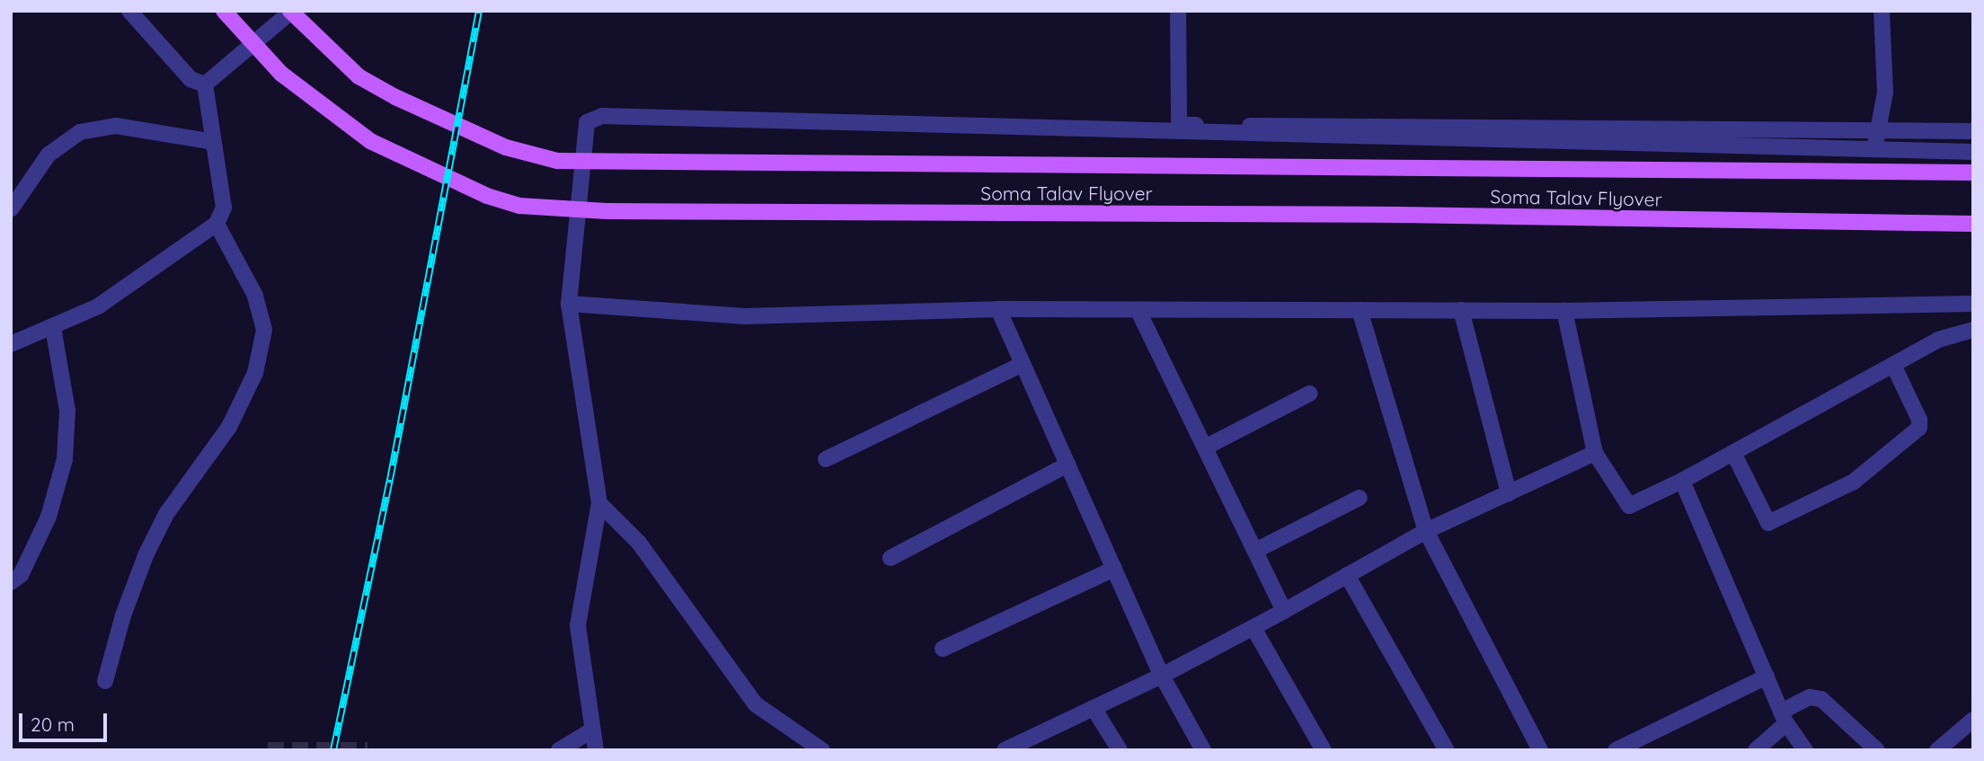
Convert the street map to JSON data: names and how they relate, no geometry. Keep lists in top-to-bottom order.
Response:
{
  "streets": {
    "main road": ["Soma Talav Flyover"]
  },
  "scale_bar": "20 m"
}
